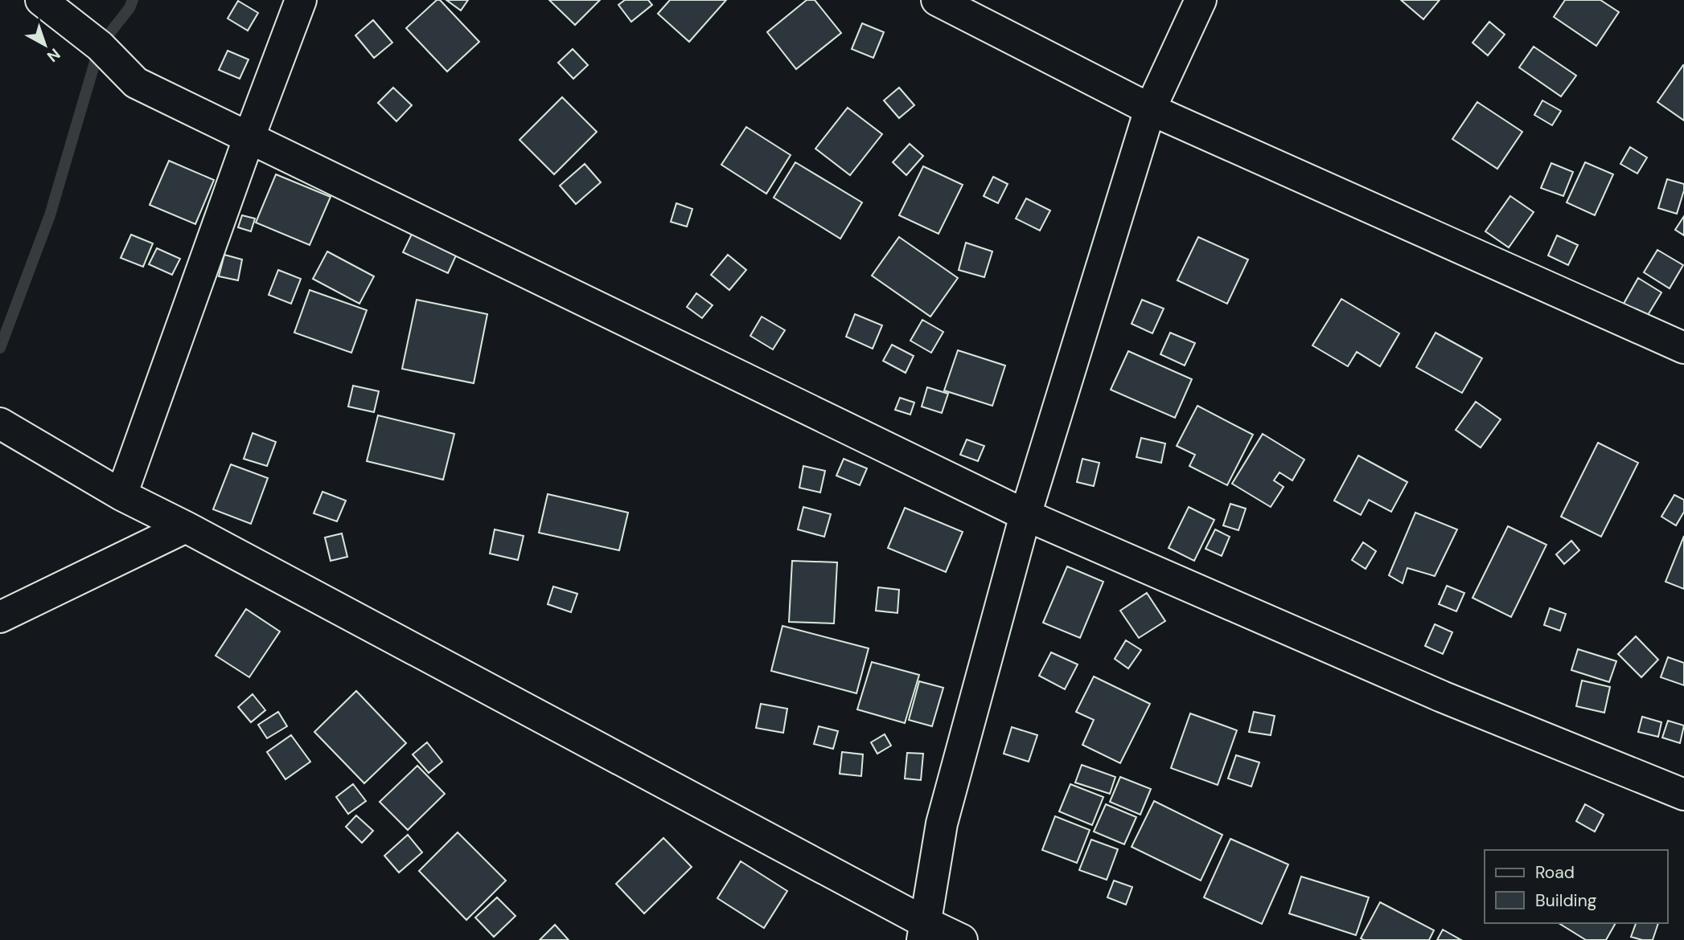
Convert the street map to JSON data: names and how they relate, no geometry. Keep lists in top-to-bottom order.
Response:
{
  "legend": ["Road", "Building"],
  "north": "bottom right"
}
